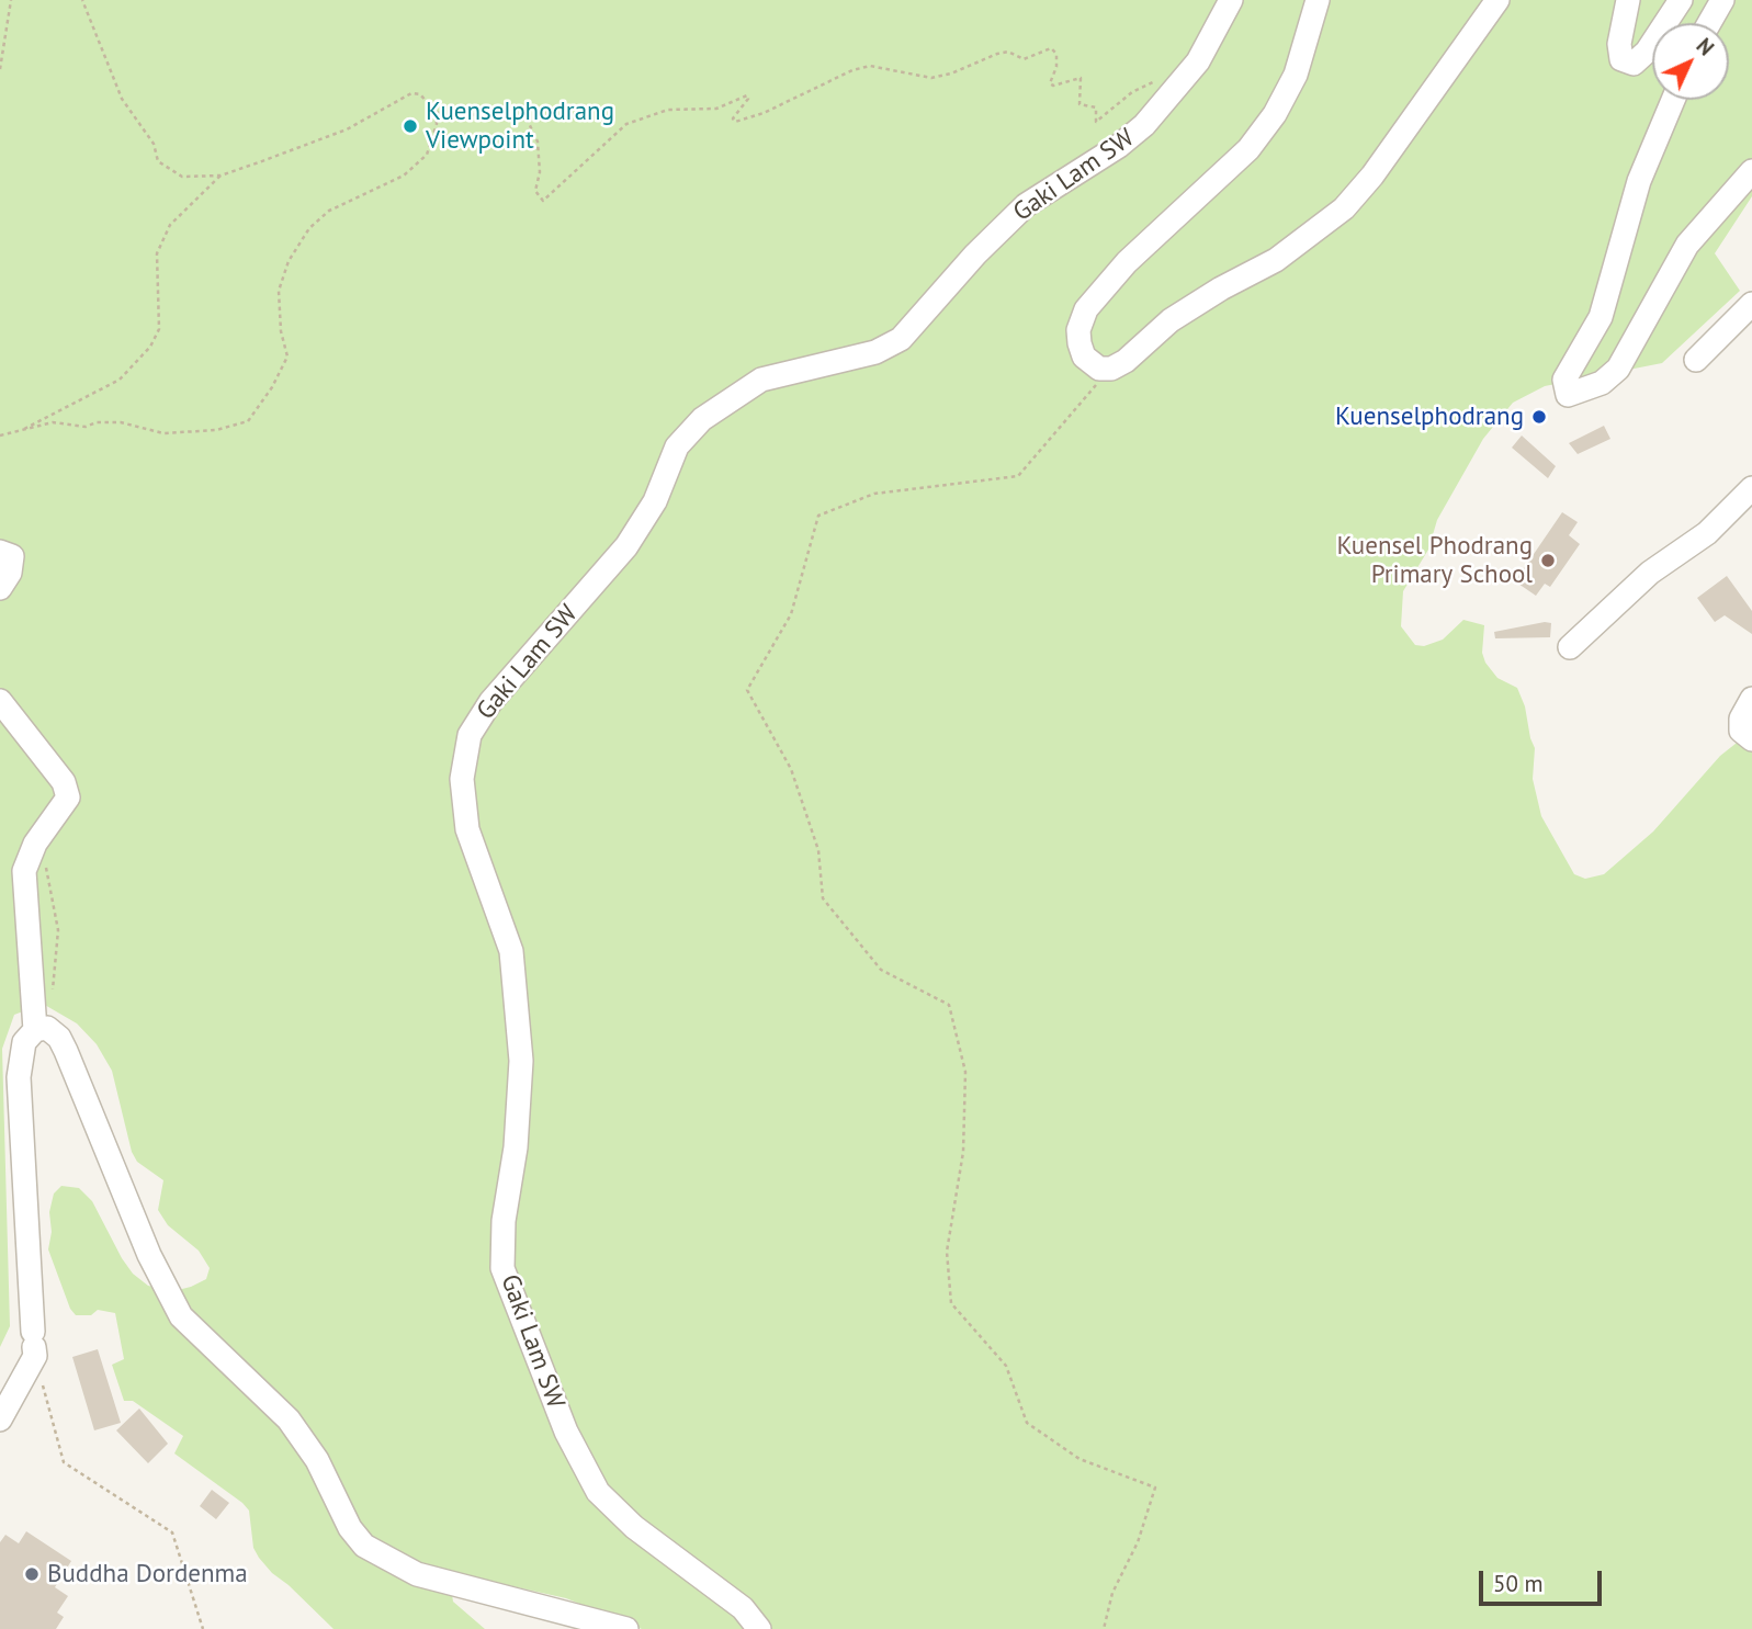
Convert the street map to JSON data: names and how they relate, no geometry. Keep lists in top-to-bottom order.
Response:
{
  "streets": {
    "street": ["Gaki Lam SW"]
  },
  "places": [
    "Kuenselphodrang Viewpoint",
    "Kuenselphodrang",
    "Kuensel Phodrang Primary School",
    "Buddha Dordenma"
  ],
  "scale_bar": "50 m",
  "north": "top right"
}
